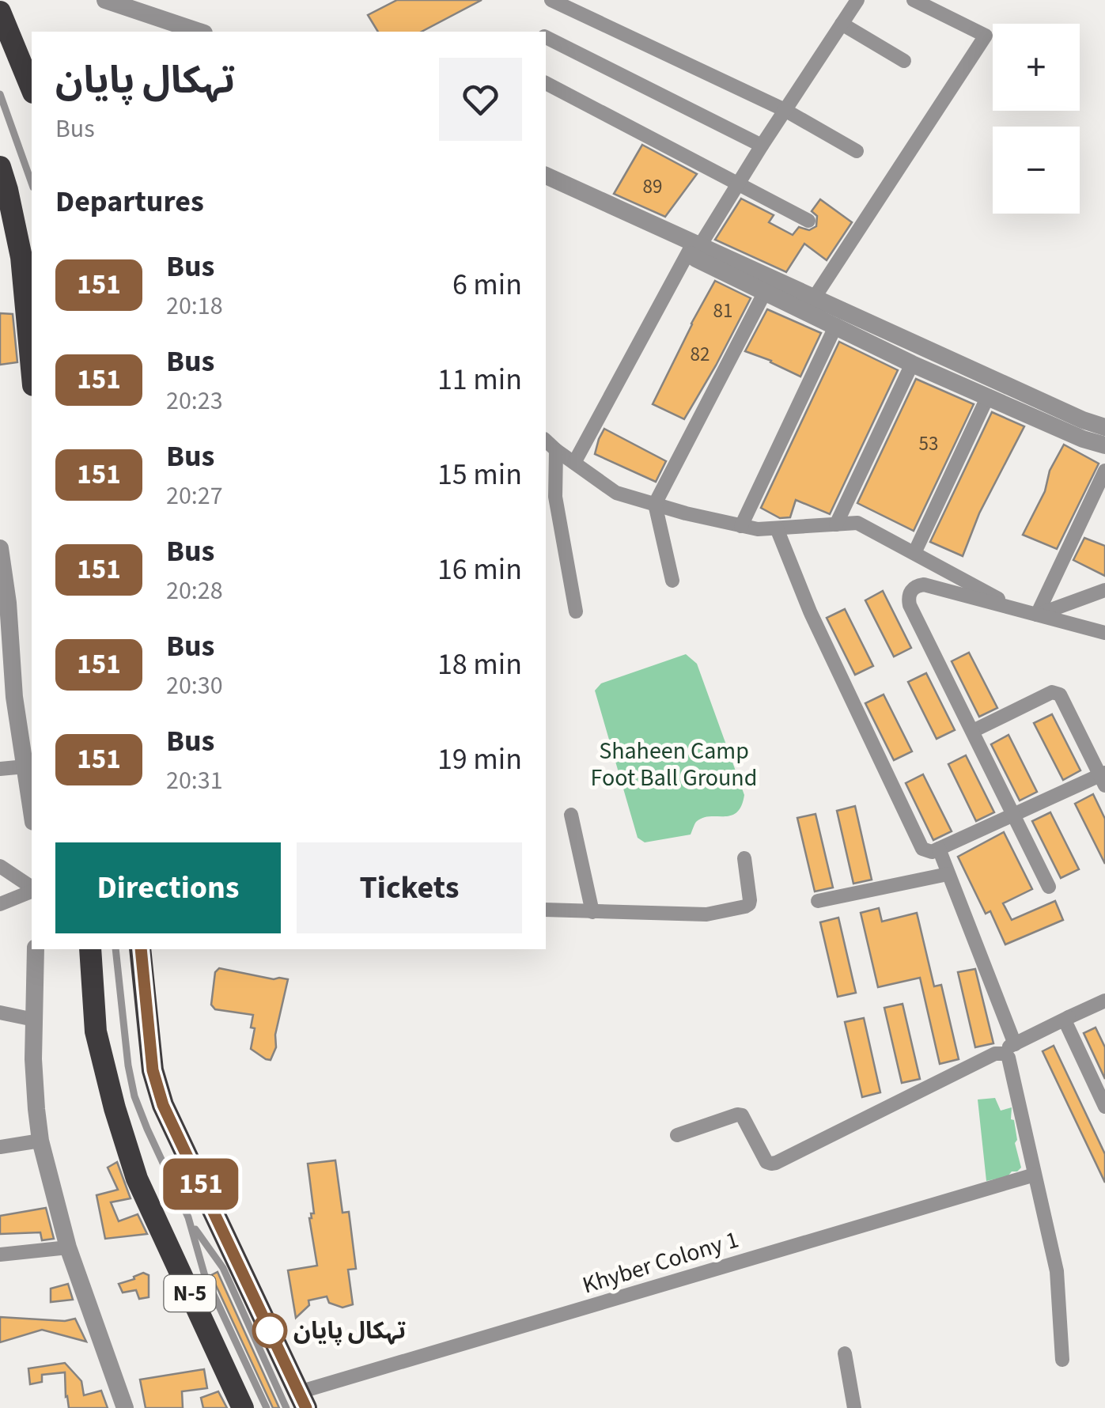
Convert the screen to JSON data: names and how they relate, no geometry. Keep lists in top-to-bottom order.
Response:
{
  "streets": {
    "highway": ["N-5"],
    "street": ["Khyber Colony 1"]
  },
  "crossings": [
    ["Khyber Colony 1", "N-5"]
  ],
  "parks": ["Shaheen Camp Foot Ball Ground"],
  "places": ["تہکال پایان"],
  "lines": ["bus line 151"],
  "house_numbers": [
    "89",
    "81",
    "82",
    "53"
  ],
  "page": {
    "on_map": "151",
    "map_buttons": ["+", "−"],
    "heading": [
      ["تہکال پایان", "Bus"],
      "Departures"
    ],
    "list": [
      {
        "mark": "151",
        "name": "Bus",
        "note": "20:18",
        "value": "6 min"
      },
      {
        "mark": "151",
        "name": "Bus",
        "note": "20:23",
        "value": "11 min"
      },
      {
        "mark": "151",
        "name": "Bus",
        "note": "20:27",
        "value": "15 min"
      },
      {
        "mark": "151",
        "name": "Bus",
        "note": "20:28",
        "value": "16 min"
      },
      {
        "mark": "151",
        "name": "Bus",
        "note": "20:30",
        "value": "18 min"
      },
      {
        "mark": "151",
        "name": "Bus",
        "note": "20:31",
        "value": "19 min"
      }
    ],
    "buttons": ["Directions", "Tickets"]
  }
}
